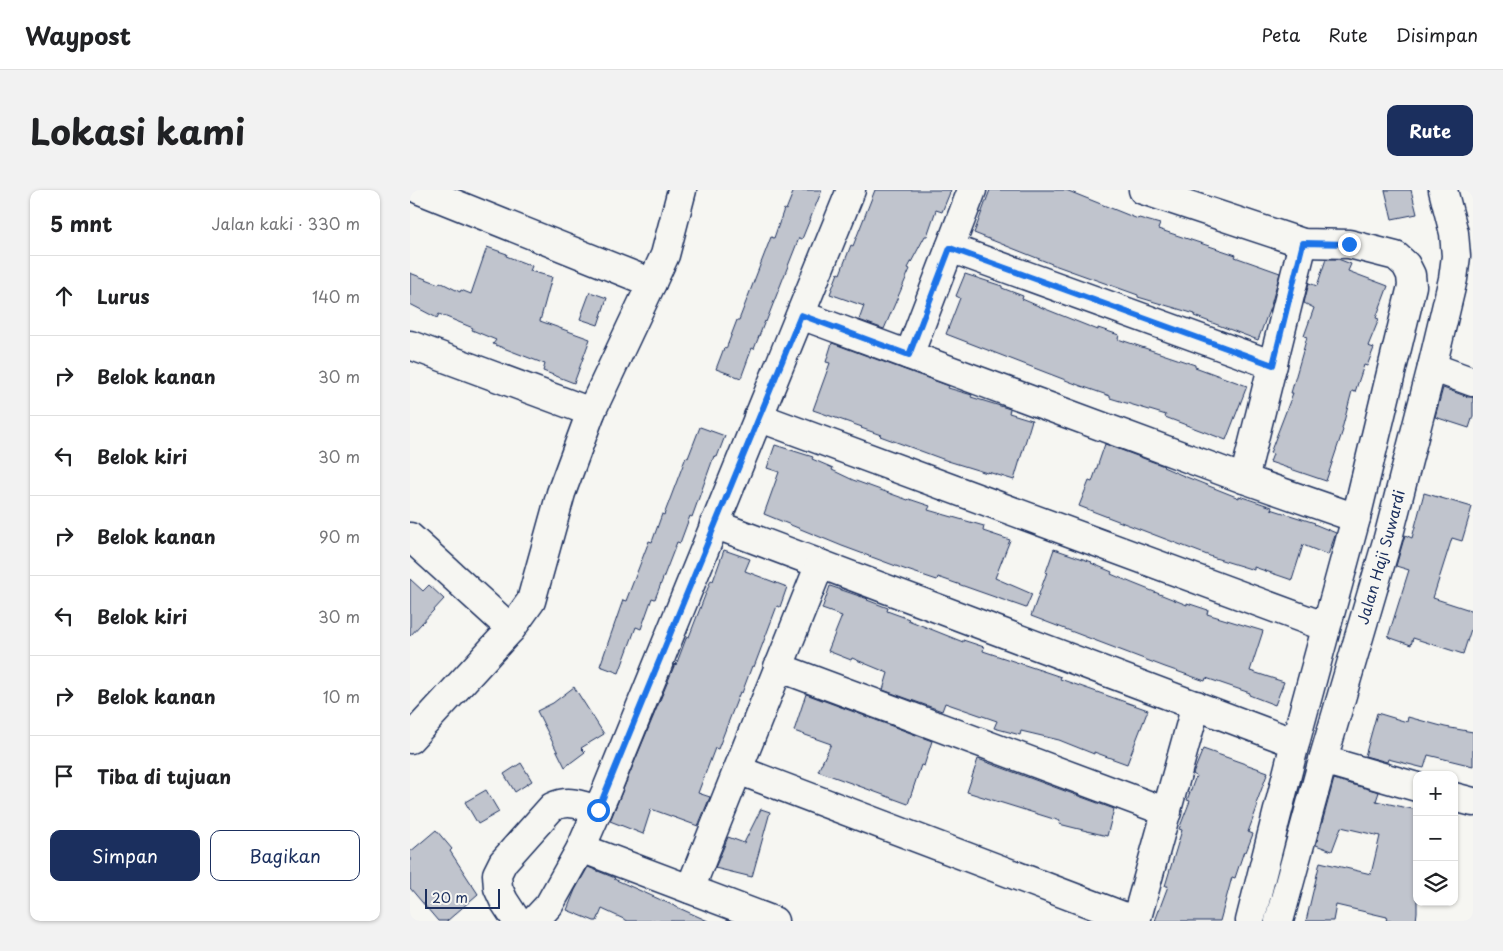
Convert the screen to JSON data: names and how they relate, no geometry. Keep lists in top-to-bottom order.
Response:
{
  "streets": {
    "street": ["Jalan Haji Suwardi"]
  },
  "scale_bar": "20 m",
  "page": {
    "header": "Waypost",
    "nav": ["Peta", "Rute", "Disimpan"],
    "title": "Lokasi kami",
    "buttons": [
      "Rute",
      ["Simpan", "Bagikan"]
    ],
    "heading": ["5 mnt", "Jalan kaki · 330 m"],
    "list": [
      ["Lurus", "140 m"],
      ["Belok kanan", "30 m"],
      ["Belok kiri", "30 m"],
      ["Belok kanan", "90 m"],
      ["Belok kiri", "30 m"],
      ["Belok kanan", "10 m"],
      "Tiba di tujuan"
    ],
    "map_buttons": ["+", "−"],
    "scale": "20 m"
  }
}
